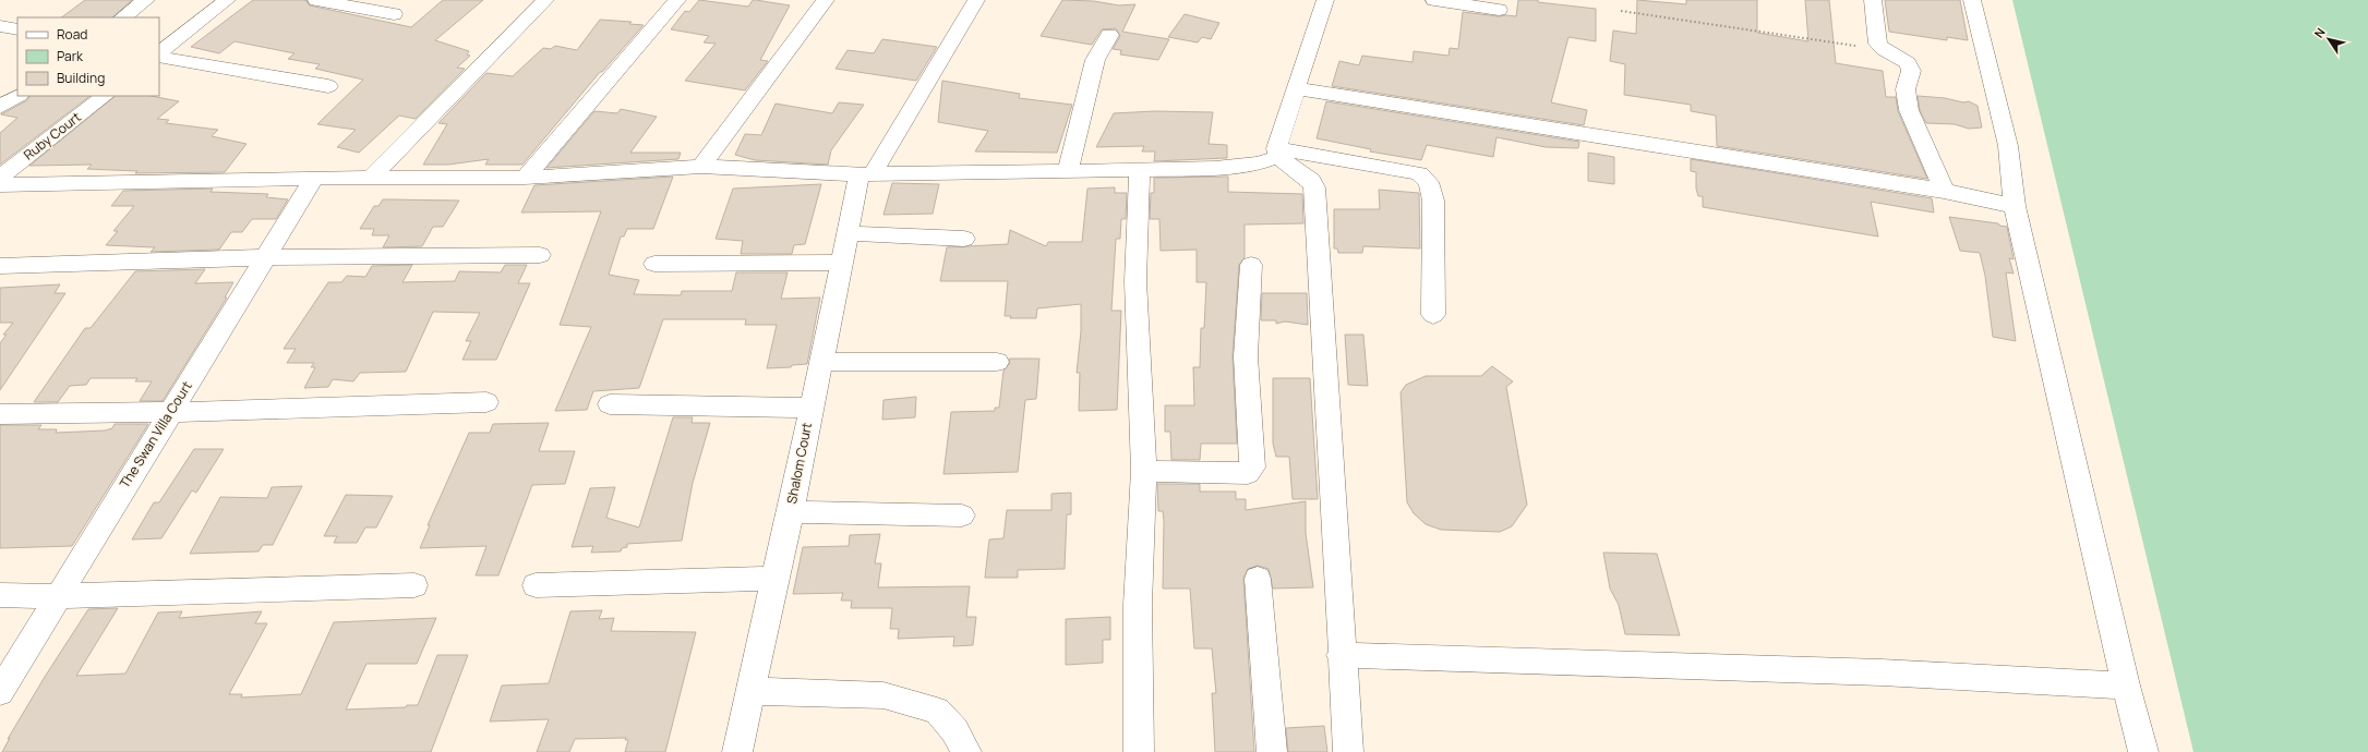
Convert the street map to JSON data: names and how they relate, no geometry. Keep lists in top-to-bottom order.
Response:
{
  "streets": {
    "street": ["Ruby Court", "The Swan Villa Court", "Shalom Court"]
  },
  "legend": ["Road", "Park", "Building"],
  "north": "top left"
}
